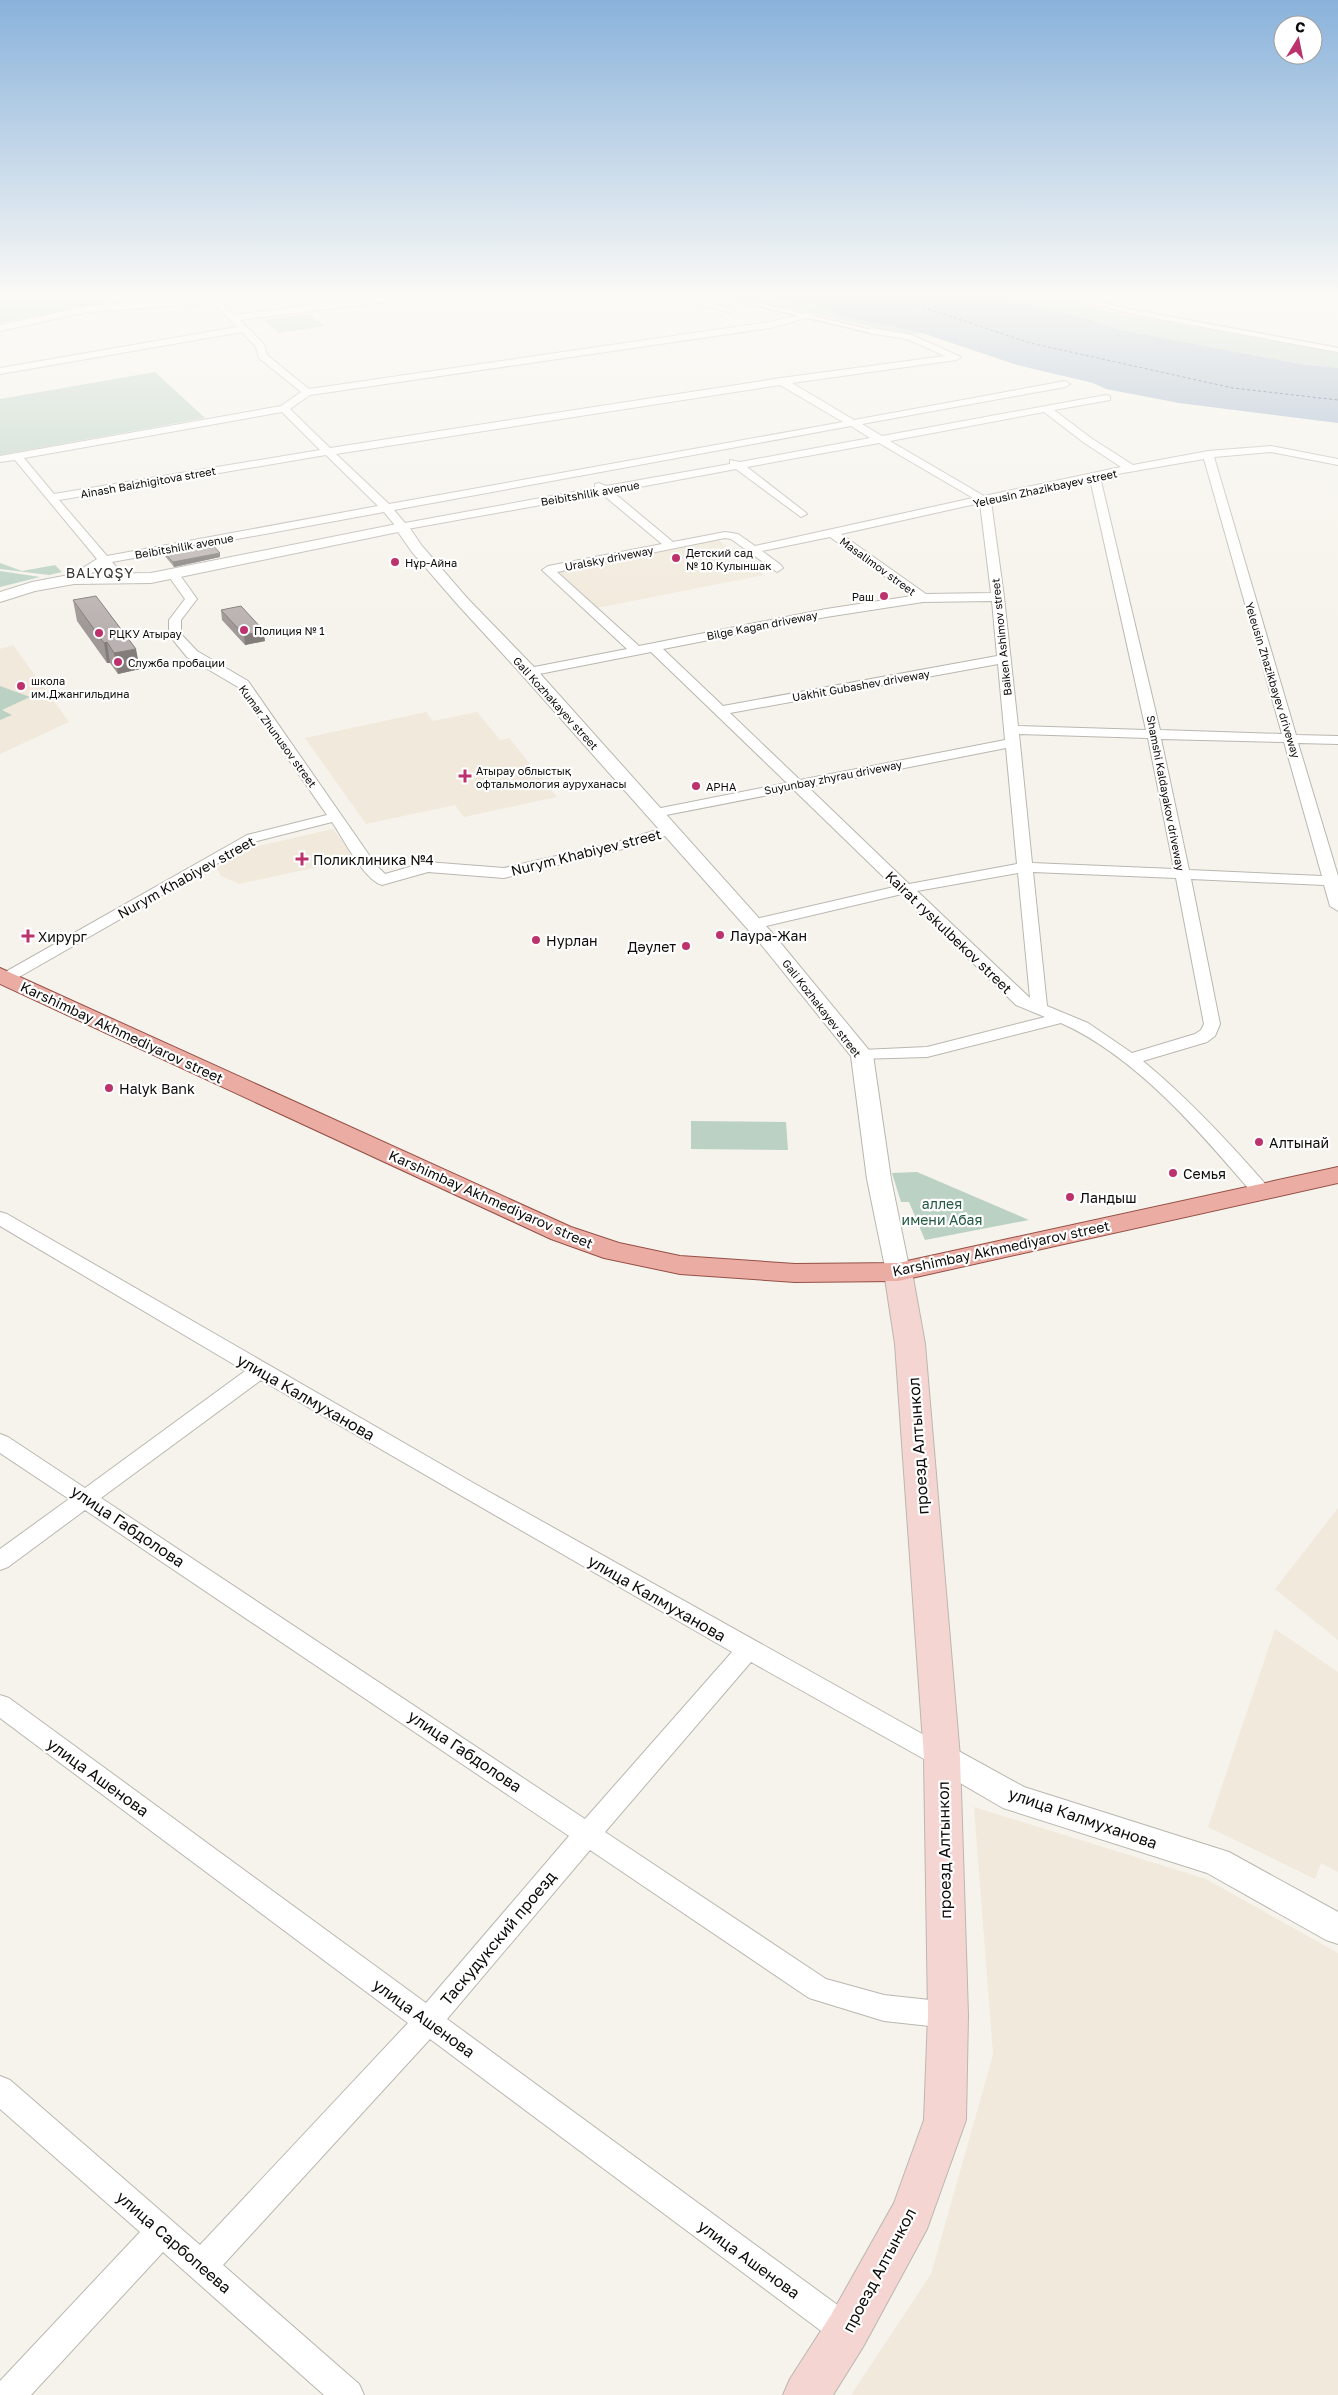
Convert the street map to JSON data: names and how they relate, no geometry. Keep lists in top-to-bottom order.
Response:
{
  "streets": {
    "main road": ["Karshimbay Akhmediyarov street", "проезд Алтынкол"],
    "street": [
      "Ainash Baizhigitova street",
      "Yeleusin Zhazikbayev street",
      "Beibitshilik avenue",
      "Uralsky driveway",
      "Masalimov street",
      "Bilge Kagan driveway",
      "Baiken Ashimov street",
      "Yeleusin Zhazikbayev driveway",
      "Uakhit Gubashev driveway",
      "Gali Kozhakayev street",
      "Kumar Zhunusov street",
      "Suyunbay zhyrau driveway",
      "Shamshi Kaldayakov driveway",
      "Nurym Khabiyev street",
      "Kairat ryskulbekov street",
      "улица Калмуханова",
      "улица Габдолова",
      "улица Ашенова",
      "Таскудукский проезд",
      "улица Сарбопеева"
    ]
  },
  "crossings": [
    ["Ainash Baizhigitova street", "Gali Kozhakayev street"],
    ["Yeleusin Zhazikbayev street", "Uralsky driveway"],
    ["Yeleusin Zhazikbayev street", "Masalimov street"],
    ["Yeleusin Zhazikbayev street", "Baiken Ashimov street"],
    ["Yeleusin Zhazikbayev street", "Yeleusin Zhazikbayev driveway"],
    ["Yeleusin Zhazikbayev street", "Shamshi Kaldayakov driveway"],
    ["Beibitshilik avenue", "Gali Kozhakayev street"],
    ["Beibitshilik avenue", "Kumar Zhunusov street"],
    ["Uralsky driveway", "Bilge Kagan driveway"],
    ["Masalimov street", "Bilge Kagan driveway"],
    ["Bilge Kagan driveway", "Baiken Ashimov street"],
    ["Bilge Kagan driveway", "Gali Kozhakayev street"],
    ["Bilge Kagan driveway", "Kairat ryskulbekov street"],
    ["Baiken Ashimov street", "Uakhit Gubashev driveway"],
    ["Baiken Ashimov street", "Suyunbay zhyrau driveway"],
    ["Baiken Ashimov street", "Kairat ryskulbekov street"],
    ["Yeleusin Zhazikbayev driveway", "Suyunbay zhyrau driveway"],
    ["Uakhit Gubashev driveway", "Kairat ryskulbekov street"],
    ["Gali Kozhakayev street", "Suyunbay zhyrau driveway"],
    ["Gali Kozhakayev street", "Nurym Khabiyev street"],
    ["Gali Kozhakayev street", "Karshimbay Akhmediyarov street"],
    ["Gali Kozhakayev street", "проезд Алтынкол"],
    ["Kumar Zhunusov street", "Nurym Khabiyev street"],
    ["Suyunbay zhyrau driveway", "Shamshi Kaldayakov driveway"],
    ["Suyunbay zhyrau driveway", "Kairat ryskulbekov street"],
    ["Shamshi Kaldayakov driveway", "Kairat ryskulbekov street"],
    ["Nurym Khabiyev street", "Karshimbay Akhmediyarov street"],
    ["Kairat ryskulbekov street", "Karshimbay Akhmediyarov street"],
    ["Karshimbay Akhmediyarov street", "проезд Алтынкол"],
    ["улица Калмуханова", "проезд Алтынкол"],
    ["улица Калмуханова", "Таскудукский проезд"],
    ["проезд Алтынкол", "улица Габдолова"],
    ["проезд Алтынкол", "улица Ашенова"],
    ["улица Габдолова", "Таскудукский проезд"],
    ["улица Ашенова", "Таскудукский проезд"],
    ["Таскудукский проезд", "улица Сарбопеева"]
  ],
  "districts": ["BALYQŞY"],
  "parks": ["аллея имени Абая"],
  "places": {
    "other": [
      "Детский сад № 10 Кулыншак",
      "Нұр-Айна",
      "Раш",
      "Полиция № 1",
      "РЦКУ Атырау",
      "Служба пробации",
      "школа им.Джангильдина",
      "АРНА",
      "Лаура-Жан",
      "Нурлан",
      "Дәулет",
      "Halyk Bank",
      "Алтынай",
      "Семья",
      "Ландыш"
    ],
    "health": ["Атырау облыстық офтальмология ауруханасы", "Поликлиника №4", "Хирург"]
  },
  "north": "top"
}
